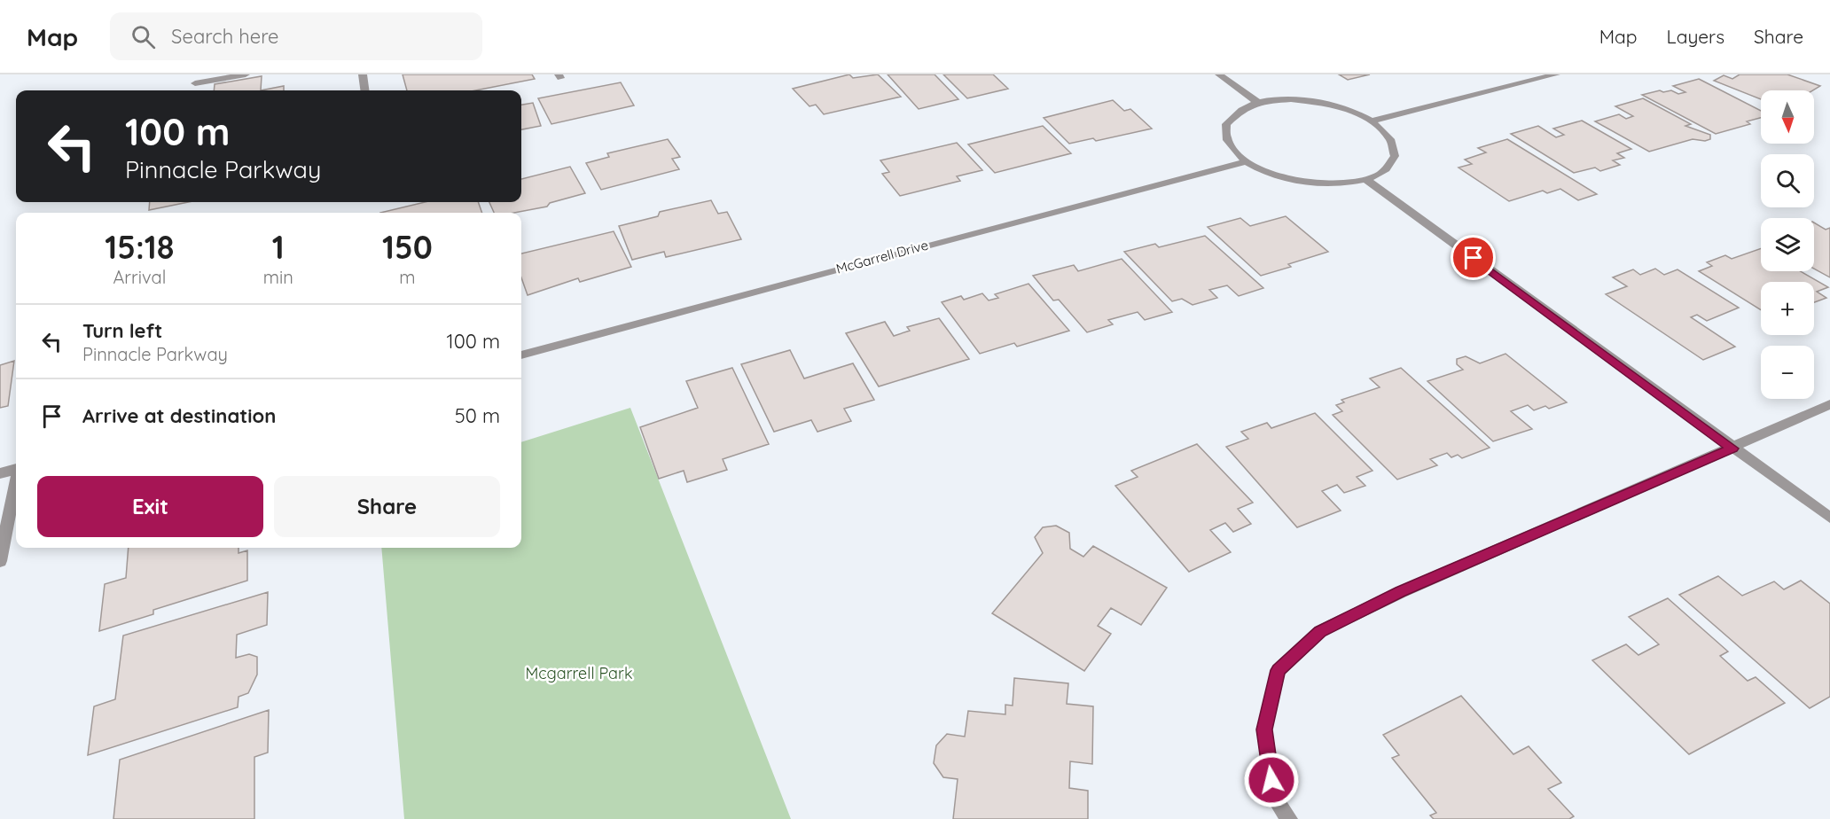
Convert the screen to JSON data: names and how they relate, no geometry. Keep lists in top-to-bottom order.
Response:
{
  "streets": {
    "street": ["McGarrell Drive"]
  },
  "parks": ["Mcgarrell Park"],
  "north": "bottom",
  "page": {
    "header": "Map",
    "search": "Search here",
    "nav": ["Map", "Layers", "Share"],
    "map_buttons": ["+", "−"],
    "turn": ["100 m", "Pinnacle Parkway"],
    "eta": [
      "15:18",
      "Arrival",
      "1",
      "min",
      "150",
      "m"
    ],
    "list": [
      {
        "name": "Turn left",
        "note": "Pinnacle Parkway",
        "value": "100 m"
      },
      {
        "name": "Arrive at destination",
        "value": "50 m"
      }
    ],
    "buttons": ["Exit", "Share"]
  }
}
